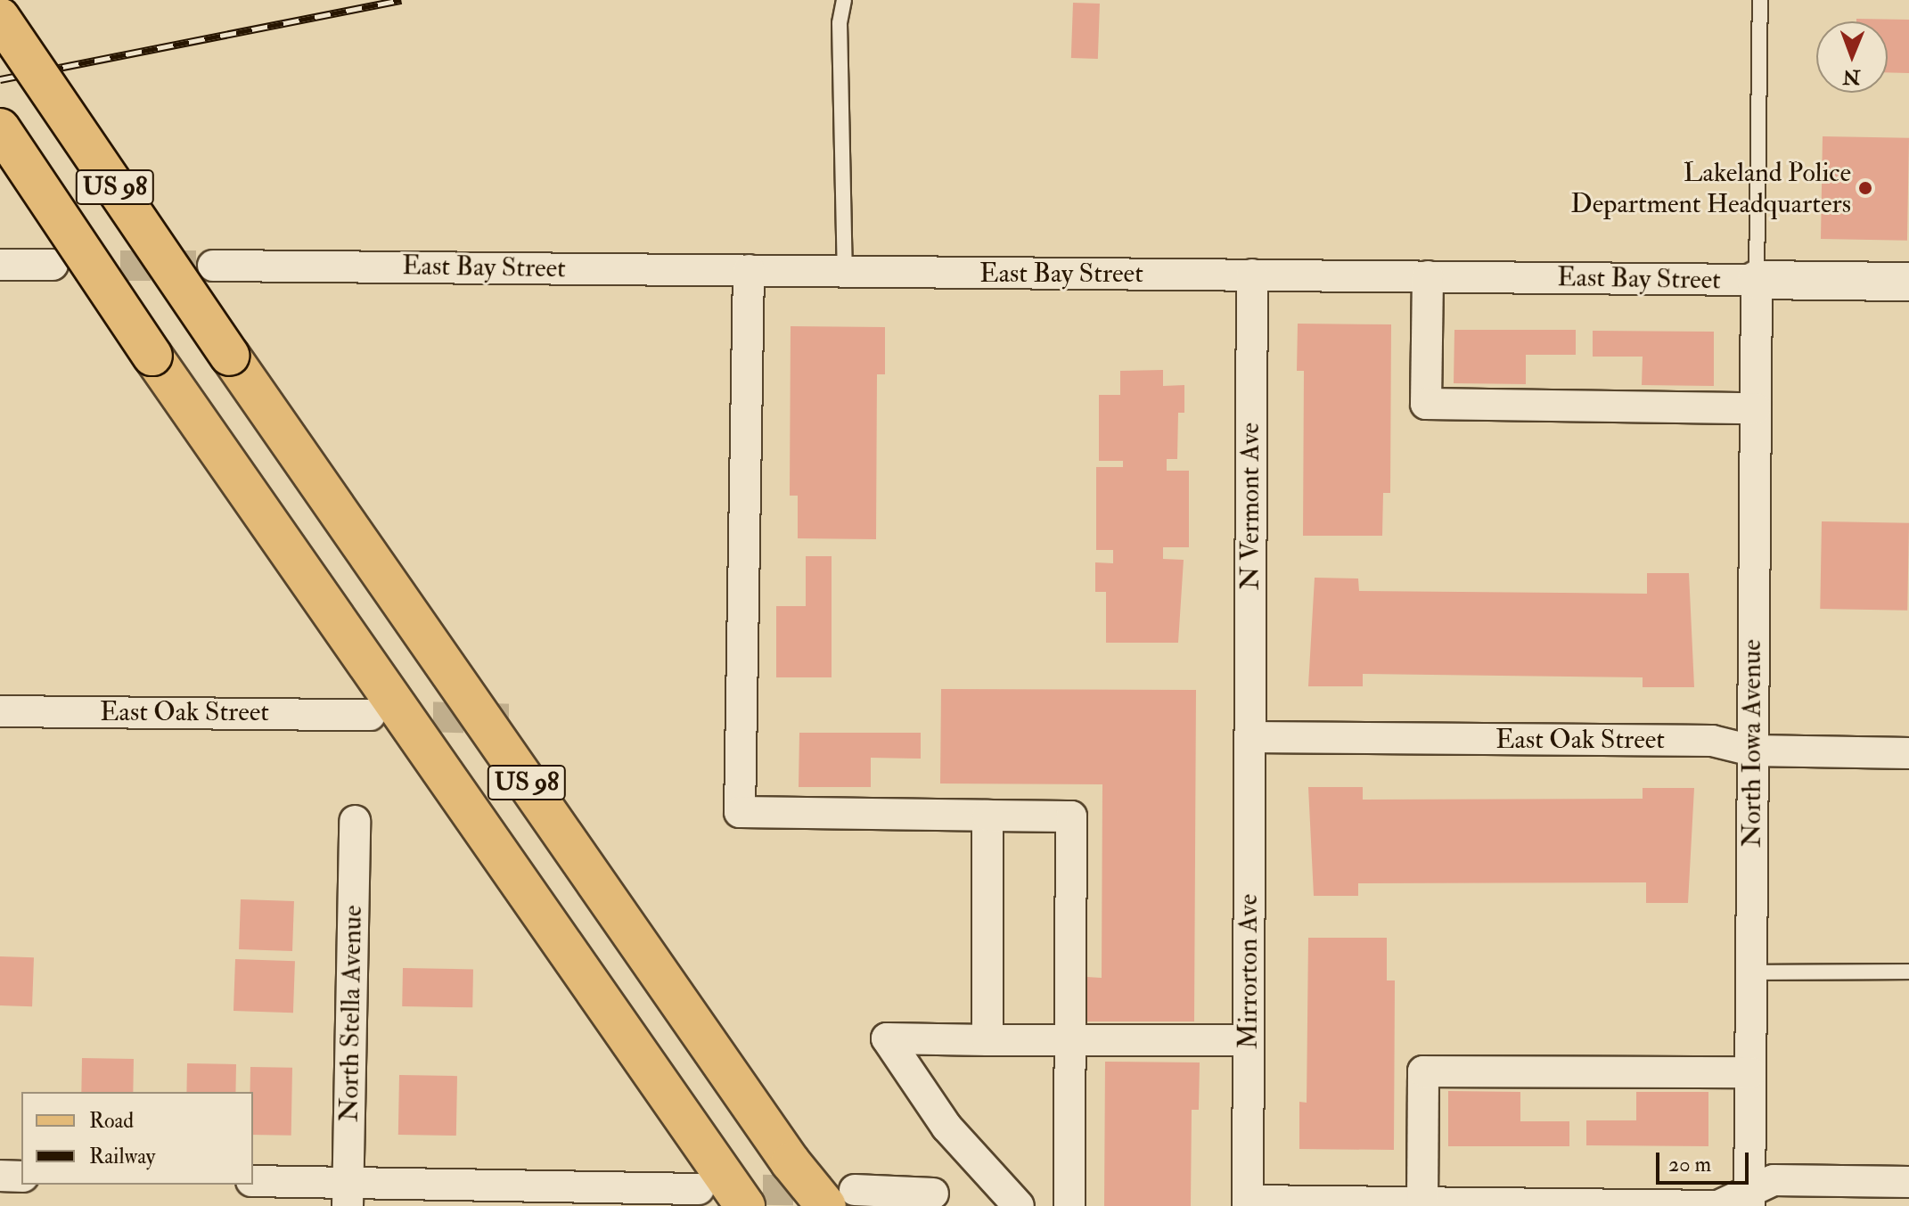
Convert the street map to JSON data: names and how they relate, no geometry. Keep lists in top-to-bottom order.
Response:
{
  "streets": {
    "main road": ["US 98"],
    "street": [
      "East Bay Street",
      "N Vermont Ave",
      "East Oak Street",
      "North Iowa Avenue",
      "Mirrorton Ave",
      "North Stella Avenue"
    ]
  },
  "crossings": [
    ["East Bay Street", "N Vermont Ave"],
    ["East Bay Street", "North Iowa Avenue"],
    ["N Vermont Ave", "East Oak Street"],
    ["N Vermont Ave", "Mirrorton Ave"],
    ["East Oak Street", "North Iowa Avenue"],
    ["East Oak Street", "Mirrorton Ave"]
  ],
  "places": ["Lakeland Police Department Headquarters"],
  "legend": ["Road", "Railway"],
  "scale_bar": "20 m",
  "north": "bottom"
}
